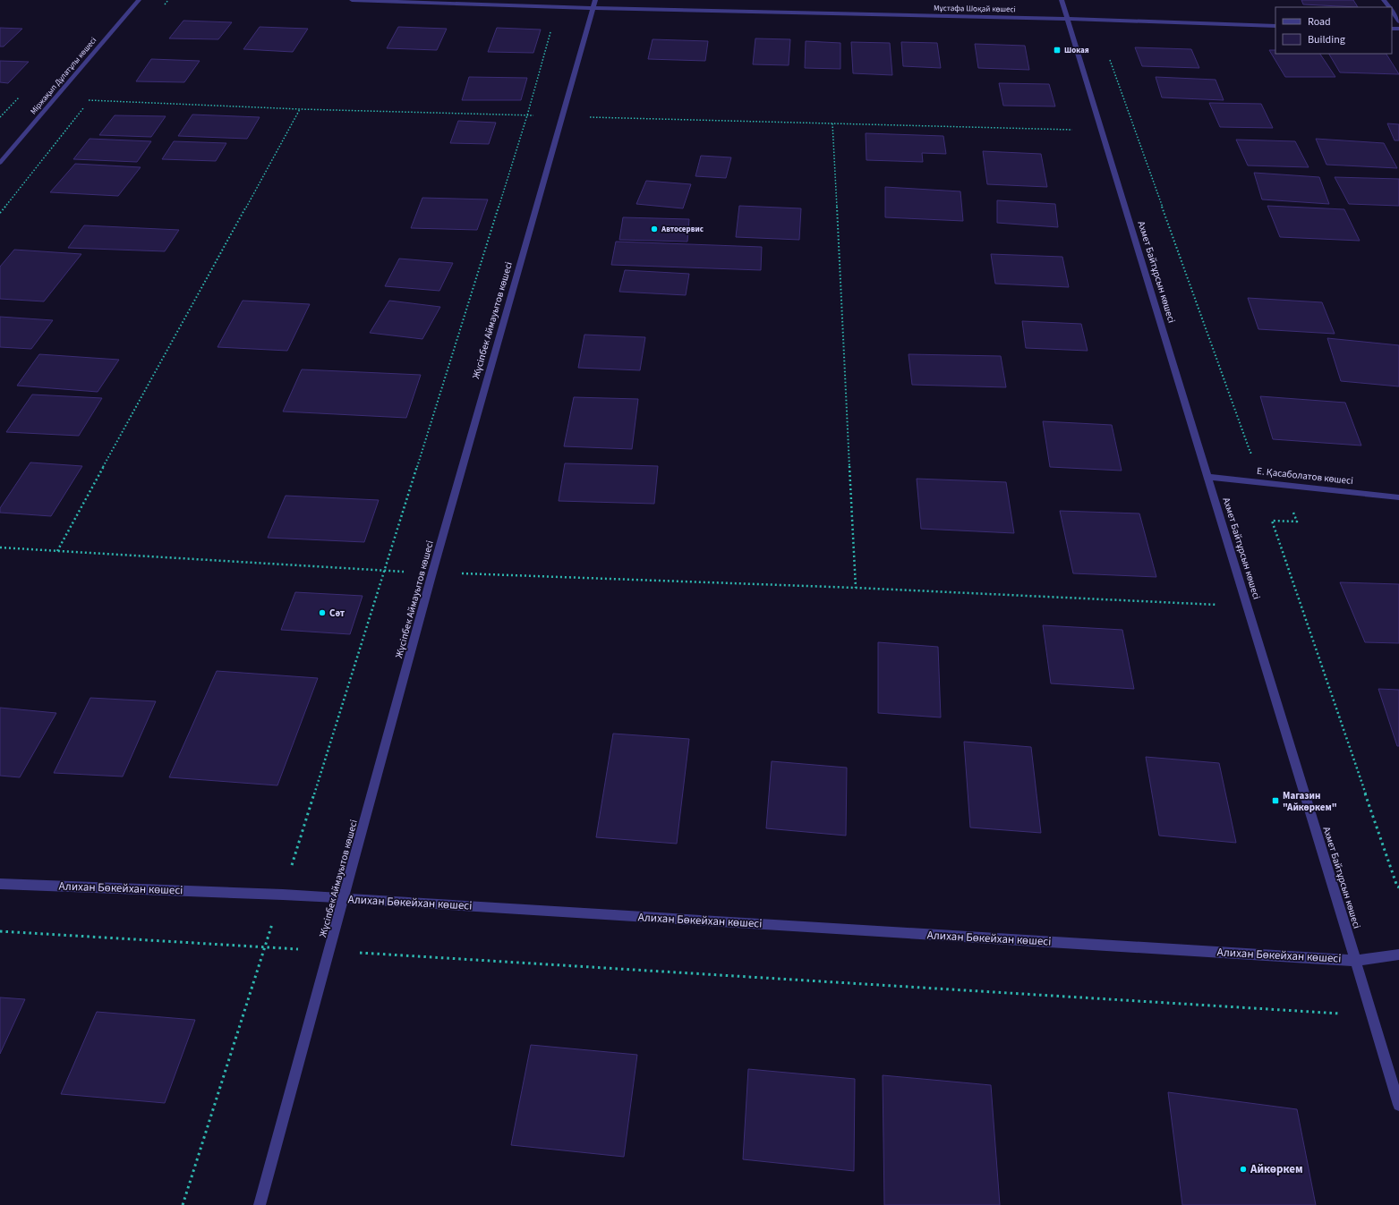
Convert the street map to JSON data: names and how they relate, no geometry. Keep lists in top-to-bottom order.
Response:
{
  "streets": {
    "street": [
      "Мұстафа Шоқай көшесі",
      "Міржақып Дұлатұлы көшесі",
      "Ахмет Байтұрсын көшесі",
      "Жүсіпбек Аймауытов көшесі",
      "Е. Қасаболатов көшесі",
      "Алихан Бөкейхан көшесі"
    ]
  },
  "crossings": [
    ["Мұстафа Шоқай көшесі", "Ахмет Байтұрсын көшесі"],
    ["Мұстафа Шоқай көшесі", "Жүсіпбек Аймауытов көшесі"],
    ["Ахмет Байтұрсын көшесі", "Е. Қасаболатов көшесі"],
    ["Ахмет Байтұрсын көшесі", "Алихан Бөкейхан көшесі"],
    ["Жүсіпбек Аймауытов көшесі", "Алихан Бөкейхан көшесі"]
  ],
  "places": {
    "transit": ["Шокая", "Магазин \"Айкөркем\""],
    "other": ["Автосервис", "Сәт", "Айкөркем"]
  },
  "legend": ["Road", "Building"]
}
